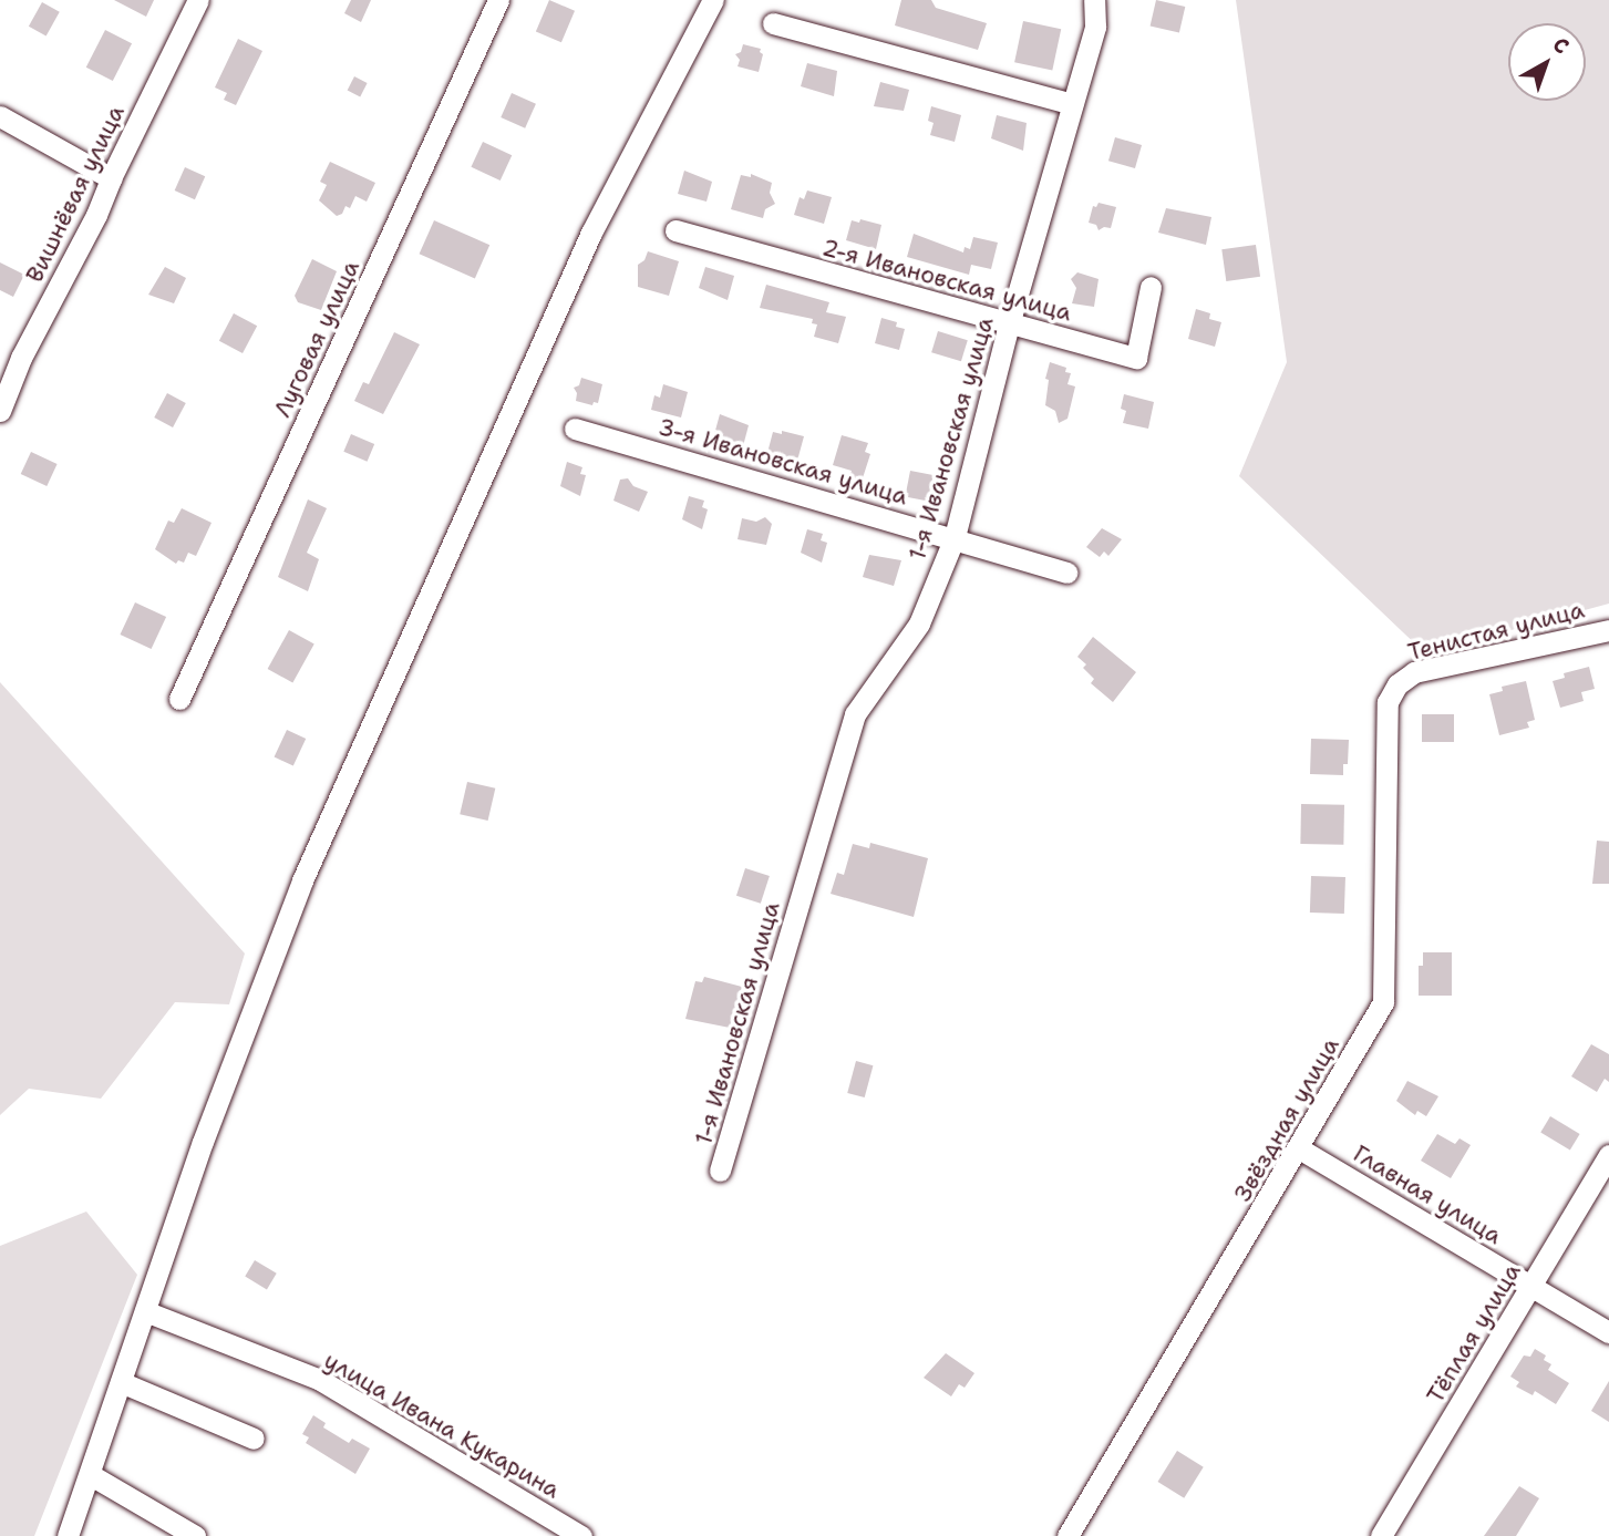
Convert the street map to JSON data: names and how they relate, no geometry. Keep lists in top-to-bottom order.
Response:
{
  "streets": {
    "street": [
      "Вишнёвая улица",
      "2-я Ивановская улица",
      "Луговая улица",
      "1-я Ивановская улица",
      "3-я Ивановская улица",
      "Тенистая улица",
      "Звёздная улица",
      "Главная улица",
      "Тёплая улица",
      "улица Ивана Кукарина"
    ]
  },
  "crossings": [
    ["2-я Ивановская улица", "1-я Ивановская улица"],
    ["1-я Ивановская улица", "3-я Ивановская улица"],
    ["Тенистая улица", "Звёздная улица"],
    ["Звёздная улица", "Главная улица"],
    ["Главная улица", "Тёплая улица"]
  ],
  "north": "top right"
}
